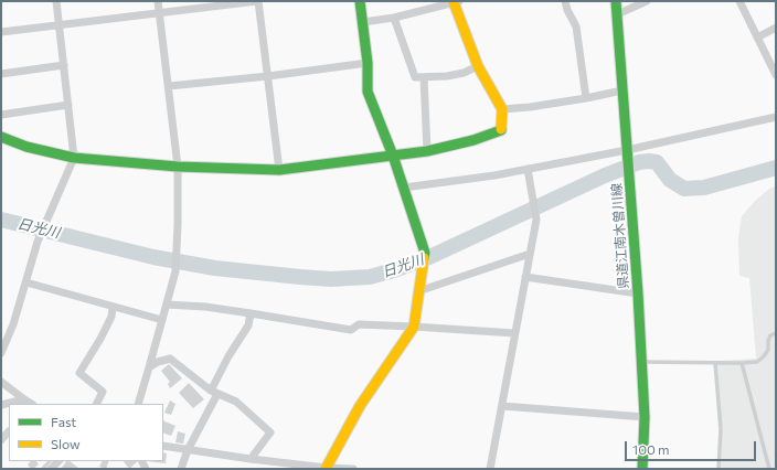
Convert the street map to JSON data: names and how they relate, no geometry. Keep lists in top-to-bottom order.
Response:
{
  "streets": {
    "street": ["県道江南木曽川線"]
  },
  "water": ["日光川"],
  "legend": ["Fast", "Slow"],
  "scale_bar": "100 m"
}
